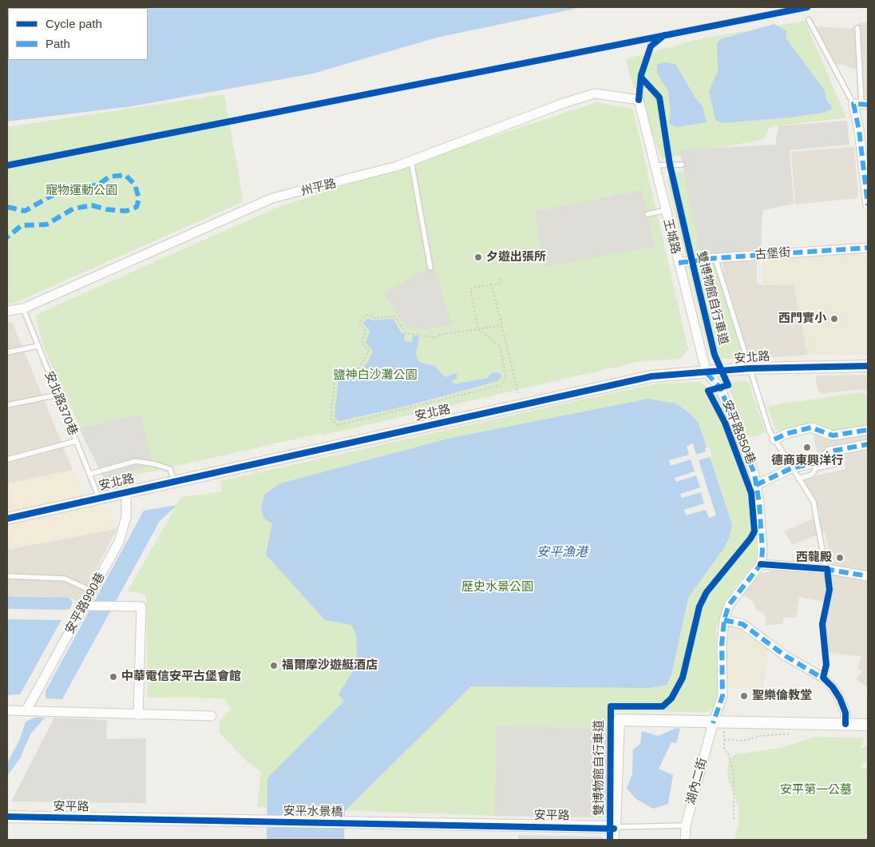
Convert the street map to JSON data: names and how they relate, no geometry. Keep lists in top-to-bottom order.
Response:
{
  "streets": {
    "street": [
      "州平路",
      "王城路",
      "古堡街",
      "安北路",
      "安平路850巷",
      "安平路990巷",
      "湖內二街",
      "安平路",
      "安平水景橋"
    ],
    "lane": ["安北路370巷"],
    "cycle path": ["雙博物館自行車道"]
  },
  "crossings": [
    ["州平路", "王城路"],
    ["州平路", "安北路370巷"],
    ["王城路", "古堡街"],
    ["王城路", "安北路"],
    ["王城路", "安平路850巷"],
    ["安北路", "安北路370巷"],
    ["安北路", "安平路850巷"],
    ["安北路", "安平路990巷"],
    ["安平路", "安平水景橋"]
  ],
  "water": ["安平漁港"],
  "parks": [
    "寵物運動公園",
    "鹽神白沙灘公園",
    "歷史水景公園",
    "安平第一公墓"
  ],
  "places": [
    "夕遊出張所",
    "西門實小",
    "德商東興洋行",
    "西㡣殿",
    "福爾摩沙遊艇酒店",
    "中華電信安平古堡會館",
    "聖樂倫教堂"
  ],
  "legend": ["Cycle path", "Path"]
}
